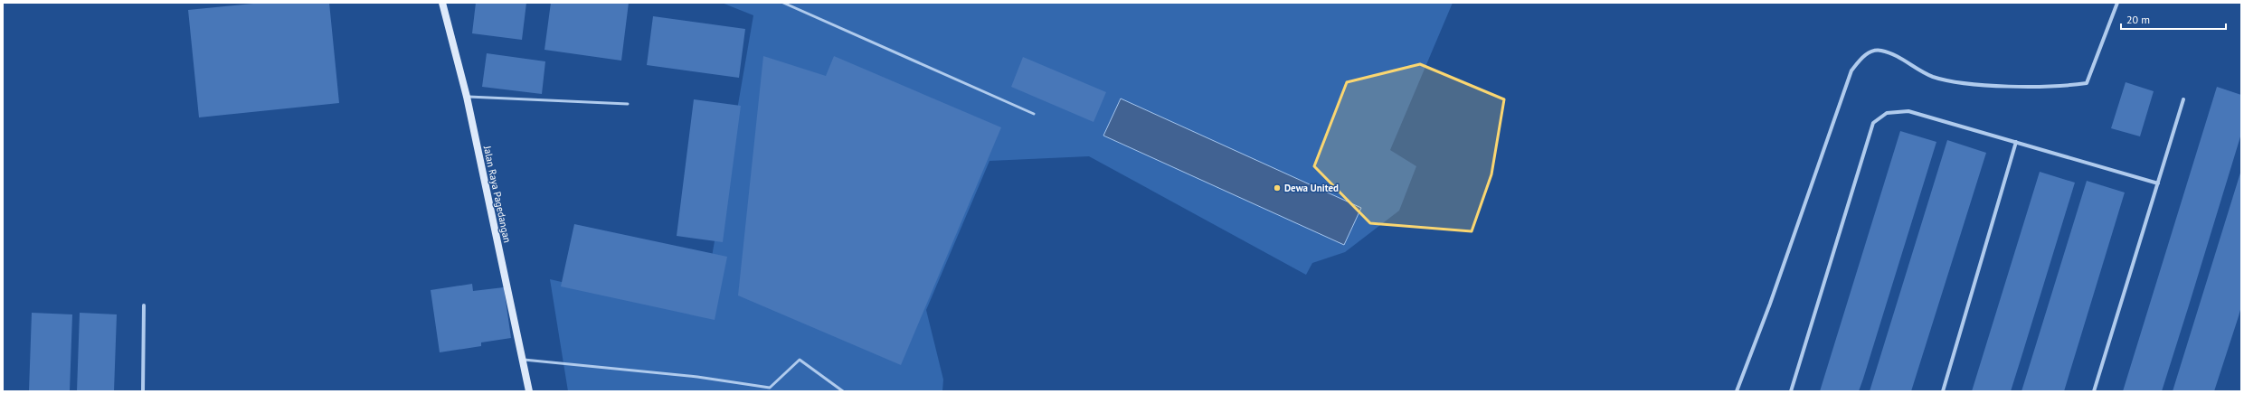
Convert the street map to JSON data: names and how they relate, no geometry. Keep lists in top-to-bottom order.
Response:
{
  "streets": {
    "street": ["Jalan Raya Pagedangan"]
  },
  "places": ["Dewa United"],
  "scale_bar": "20 m"
}
